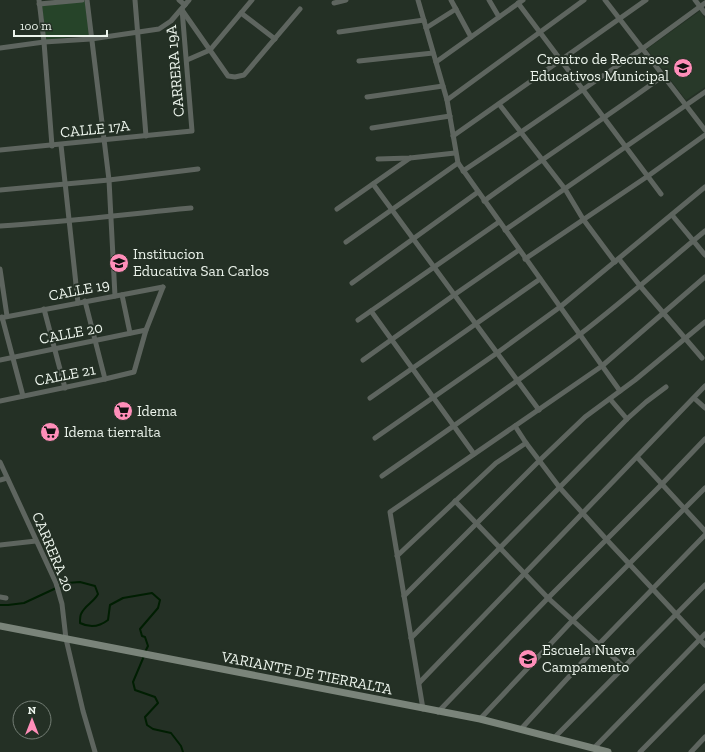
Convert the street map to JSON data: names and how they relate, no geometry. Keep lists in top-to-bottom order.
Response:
{
  "streets": {
    "main road": ["VARIANTE DE TIERRALTA"],
    "street": [
      "CARRERA 19A",
      "CALLE 17A",
      "CALLE 19",
      "CALLE 20",
      "CALLE 21",
      "CARRERA 20"
    ]
  },
  "crossings": [
    ["CARRERA 19A", "CALLE 17A"],
    ["CALLE 19", "CALLE 20"],
    ["CALLE 19", "CALLE 21"],
    ["CALLE 20", "CALLE 21"],
    ["CARRERA 20", "VARIANTE DE TIERRALTA"]
  ],
  "places": {
    "school or university": ["Crentro de Recursos Educativos Municipal", "Institucion Educativa San Carlos", "Escuela Nueva Campamento"],
    "supermarket": ["Idema", "Idema tierralta"]
  },
  "scale_bar": "100 m",
  "north": "top"
}
